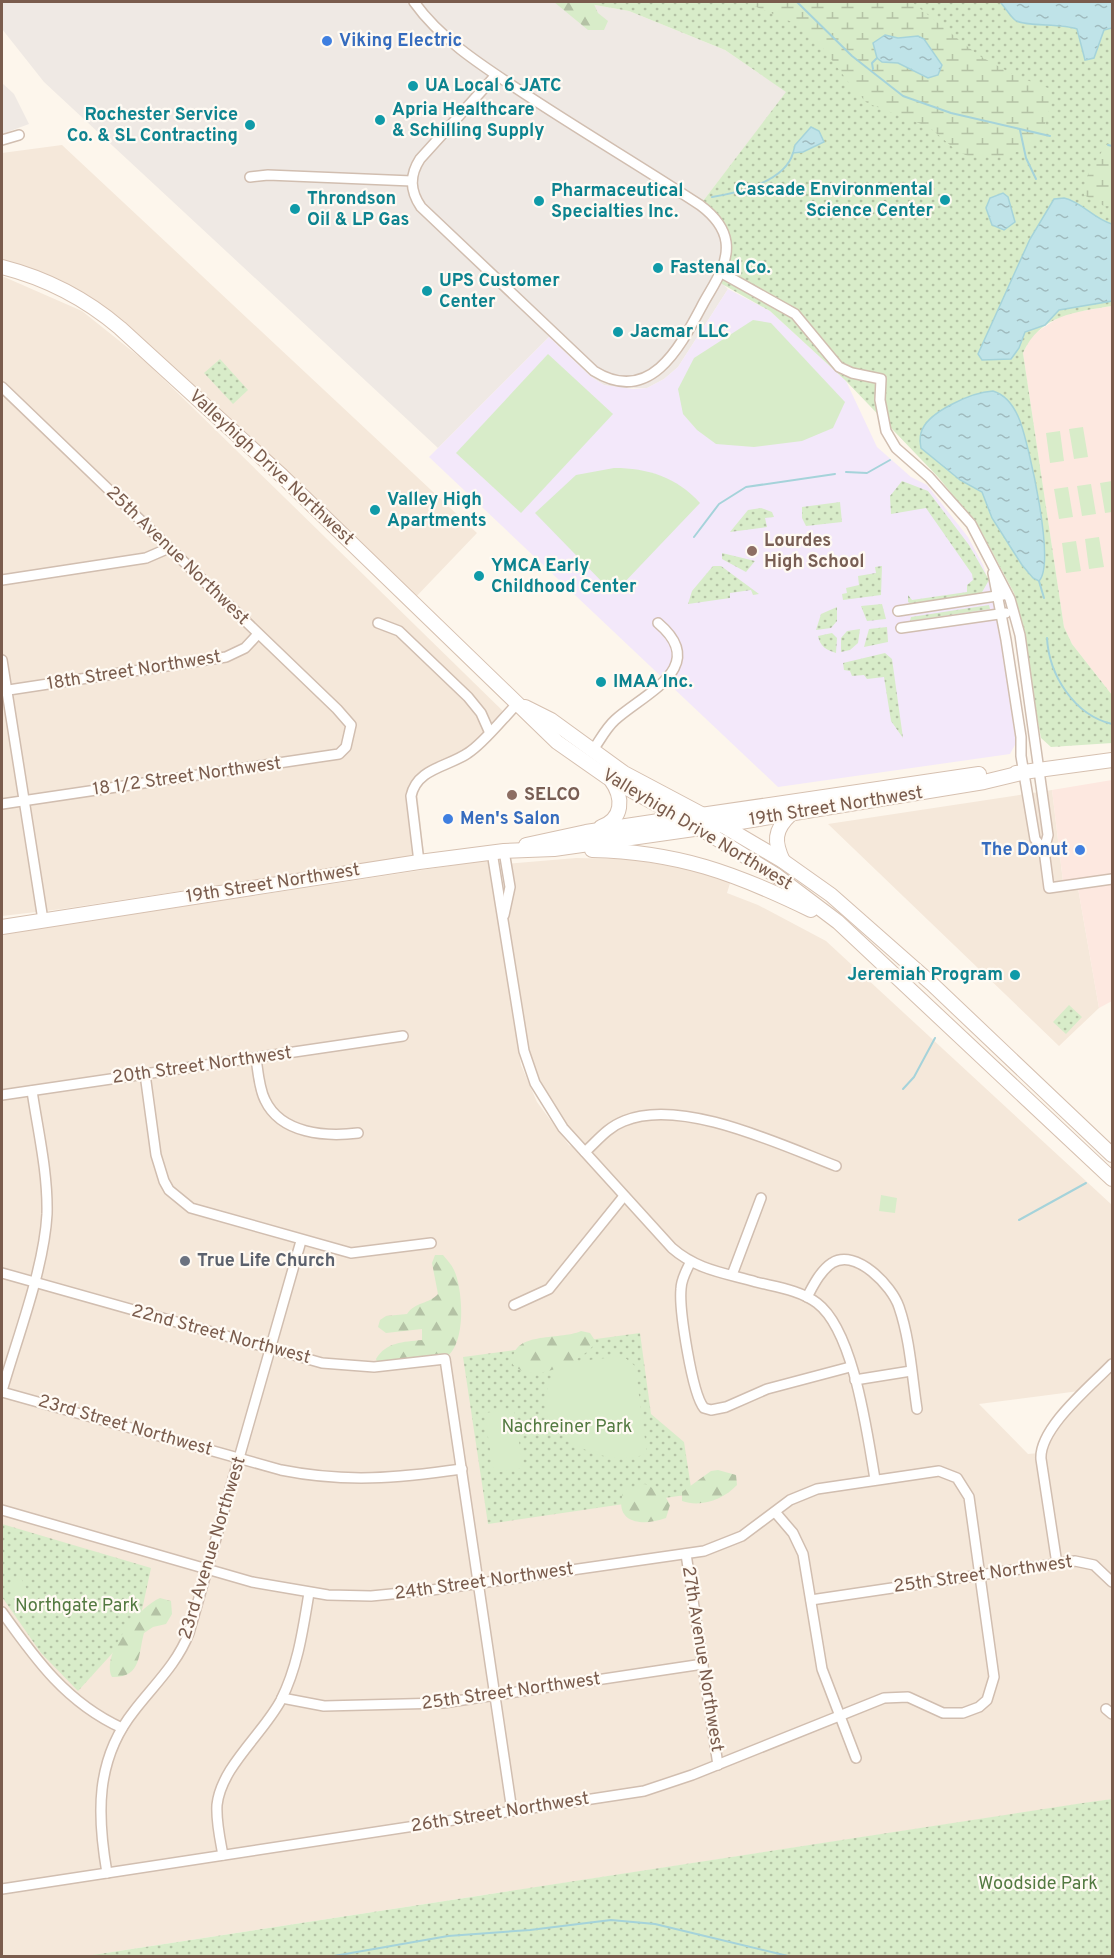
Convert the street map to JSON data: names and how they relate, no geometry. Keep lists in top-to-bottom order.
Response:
{
  "streets": {
    "main road": ["Valleyhigh Drive Northwest", "19th Street Northwest"],
    "street": [
      "25th Avenue Northwest",
      "18th Street Northwest",
      "18 1/2 Street Northwest",
      "20th Street Northwest",
      "22nd Street Northwest",
      "23rd Street Northwest",
      "23rd Avenue Northwest",
      "25th Street Northwest",
      "24th Street Northwest",
      "27th Avenue Northwest",
      "26th Street Northwest"
    ]
  },
  "crossings": [
    ["Valleyhigh Drive Northwest", "19th Street Northwest"],
    ["25th Avenue Northwest", "18th Street Northwest"],
    ["25th Avenue Northwest", "18 1/2 Street Northwest"],
    ["22nd Street Northwest", "23rd Street Northwest"],
    ["22nd Street Northwest", "23rd Avenue Northwest"],
    ["23rd Street Northwest", "23rd Avenue Northwest"],
    ["23rd Avenue Northwest", "24th Street Northwest"],
    ["23rd Avenue Northwest", "26th Street Northwest"],
    ["25th Street Northwest", "24th Street Northwest"],
    ["25th Street Northwest", "27th Avenue Northwest"],
    ["25th Street Northwest", "26th Street Northwest"],
    ["24th Street Northwest", "27th Avenue Northwest"],
    ["24th Street Northwest", "26th Street Northwest"],
    ["27th Avenue Northwest", "26th Street Northwest"]
  ],
  "parks": ["Nachreiner Park", "Northgate Park", "Woodside Park"],
  "places": [
    "Viking Electric",
    "UA Local 6 JATC",
    "Apria Healthcare & Schilling Supply",
    "Rochester Service Co. & SL Contracting",
    "Cascade Environmental Science Center",
    "Pharmaceutical Specialties Inc.",
    "Throndson Oil & LP Gas",
    "Fastenal Co.",
    "UPS Customer Center",
    "Jacmar LLC",
    "Valley High Apartments",
    "Lourdes High School",
    "YMCA Early Childhood Center",
    "IMAA Inc.",
    "SELCO",
    "Men's Salon",
    "The Donut",
    "Jeremiah Program",
    "True Life Church"
  ]
}
